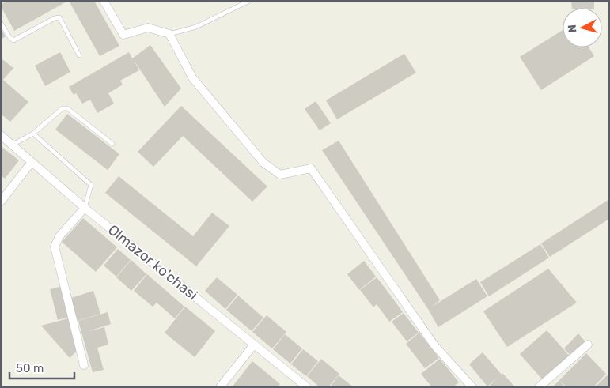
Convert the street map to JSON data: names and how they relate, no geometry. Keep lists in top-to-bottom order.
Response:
{
  "streets": {
    "street": ["Olmazor ko'chasi"]
  },
  "scale_bar": "50 m",
  "north": "left"
}
